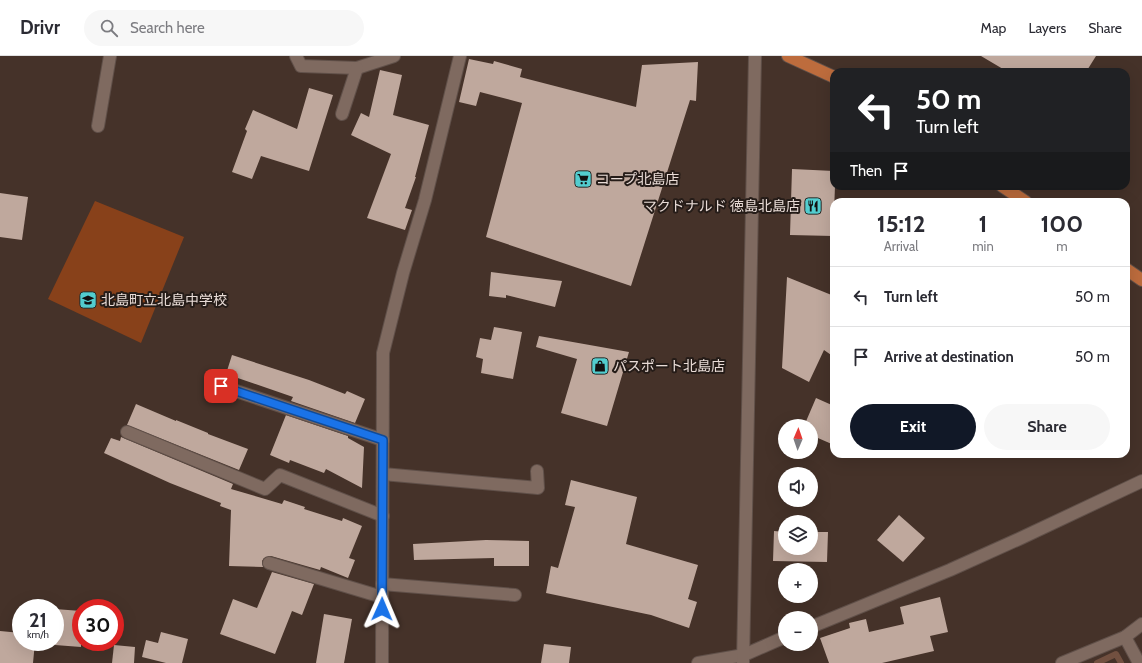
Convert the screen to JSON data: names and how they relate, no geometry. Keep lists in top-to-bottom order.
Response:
{
  "places": {
    "supermarket": ["コープ北島店"],
    "restaurant": ["マクドナルド 徳島北島店"],
    "school or university": ["北島町立北島中学校"],
    "shop": ["パスポート北島店"]
  },
  "north": "top",
  "page": {
    "header": "Drivr",
    "search": "Search here",
    "nav": ["Map", "Layers", "Share"],
    "turn": ["50 m", "Turn left"],
    "then": "Then",
    "eta": [
      "15:12",
      "Arrival",
      "1",
      "min",
      "100",
      "m"
    ],
    "list": [
      {
        "name": "Turn left",
        "value": "50 m"
      },
      {
        "name": "Arrive at destination",
        "value": "50 m"
      }
    ],
    "buttons": ["Exit", "Share"],
    "map_buttons": ["+", "−"],
    "speed": "21 km/h",
    "limit": "30"
  }
}
